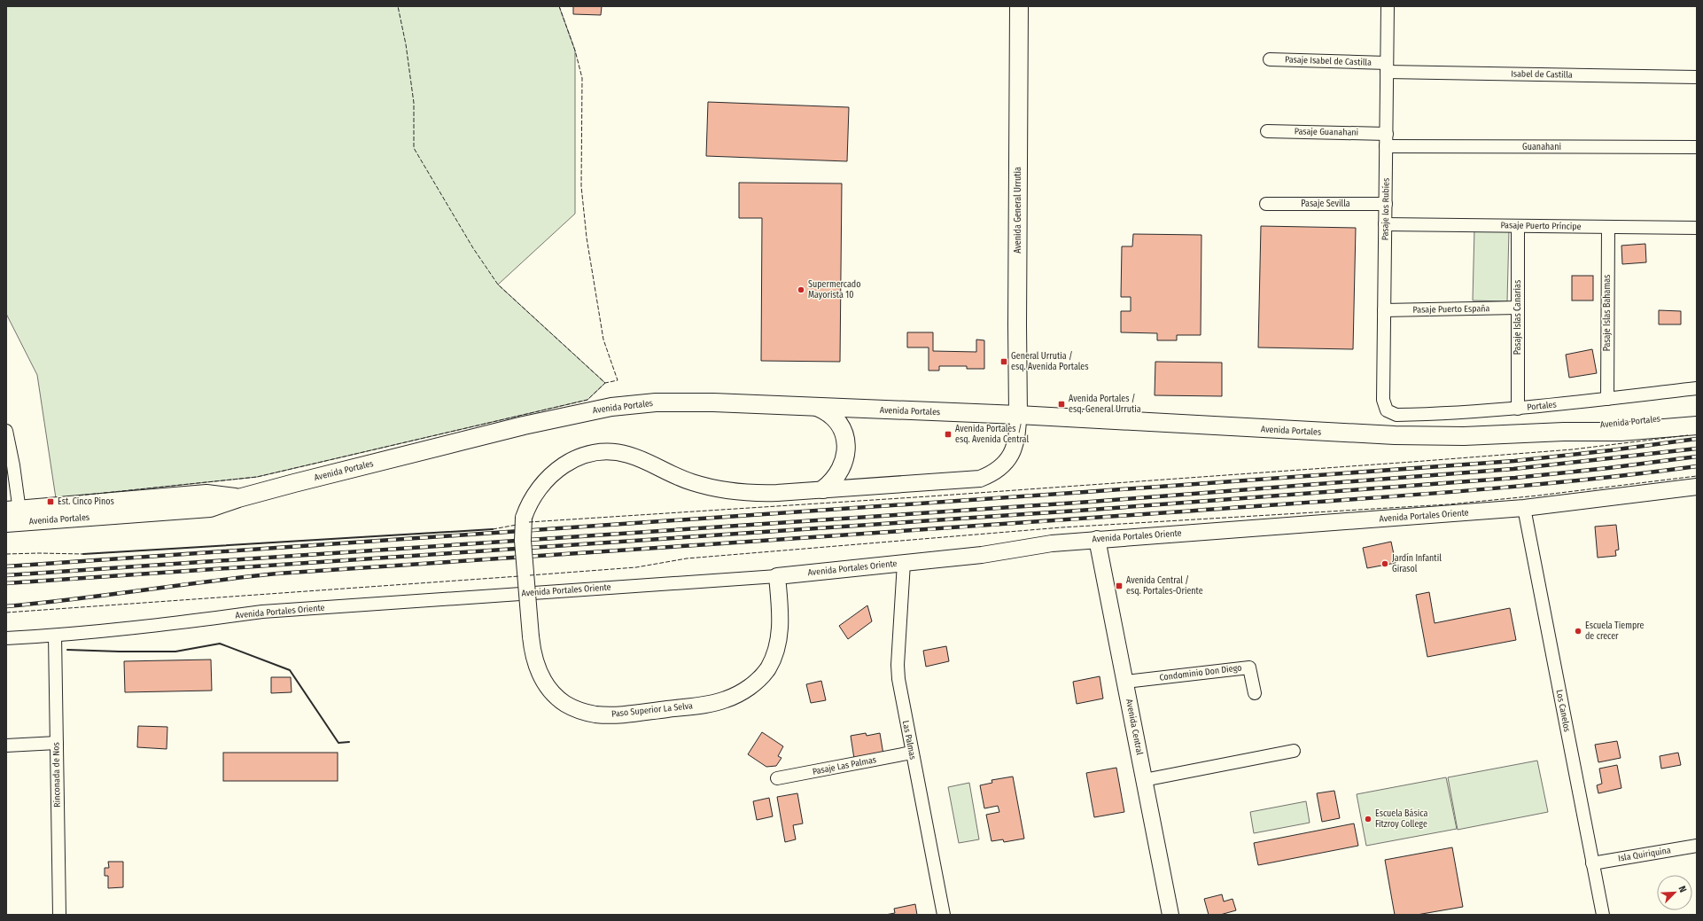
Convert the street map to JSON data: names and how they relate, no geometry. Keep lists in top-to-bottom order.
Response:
{
  "streets": {
    "main road": ["Avenida General Urrutia", "Avenida Portales"],
    "street": [
      "Pasaje Isabel de Castilla",
      "Isabel de Castilla",
      "Pasaje Guanahani",
      "Guanahani",
      "Pasaje Sevilla",
      "Pasaje los Rubíes",
      "Pasaje Puerto Príncipe",
      "Pasaje Puerto España",
      "Pasaje Islas Bahamas",
      "Pasaje Islas Canarias",
      "Portales",
      "Avenida Portales Oriente",
      "Condominio Don Diego",
      "Paso Superior La Selva",
      "Los Canelos",
      "Avenida Central",
      "Las Palmas",
      "Pasaje Las Palmas",
      "Rinconada de Nos",
      "Isla Quiriquina"
    ]
  },
  "crossings": [
    ["Pasaje Isabel de Castilla", "Isabel de Castilla"],
    ["Pasaje Isabel de Castilla", "Pasaje los Rubíes"],
    ["Isabel de Castilla", "Pasaje los Rubíes"],
    ["Pasaje Guanahani", "Pasaje los Rubíes"],
    ["Guanahani", "Pasaje los Rubíes"],
    ["Pasaje Sevilla", "Pasaje los Rubíes"],
    ["Pasaje los Rubíes", "Pasaje Puerto Príncipe"],
    ["Pasaje los Rubíes", "Pasaje Puerto España"],
    ["Pasaje los Rubíes", "Portales"],
    ["Avenida General Urrutia", "Avenida Portales"],
    ["Pasaje Puerto Príncipe", "Pasaje Islas Bahamas"],
    ["Pasaje Puerto Príncipe", "Pasaje Islas Canarias"],
    ["Pasaje Puerto España", "Pasaje Islas Canarias"],
    ["Pasaje Islas Bahamas", "Portales"],
    ["Pasaje Islas Canarias", "Portales"],
    ["Avenida Portales Oriente", "Paso Superior La Selva"],
    ["Avenida Portales Oriente", "Los Canelos"],
    ["Avenida Portales Oriente", "Avenida Central"],
    ["Avenida Portales Oriente", "Las Palmas"],
    ["Avenida Portales Oriente", "Rinconada de Nos"],
    ["Condominio Don Diego", "Avenida Central"],
    ["Los Canelos", "Isla Quiriquina"],
    ["Las Palmas", "Pasaje Las Palmas"]
  ],
  "places": {
    "other": [
      "Supermercado Mayorista 10",
      "Jardín Infantil Girasol",
      "Escuela Tiempre de crecer",
      "Escuela Básica Fitzroy College"
    ],
    "transit": [
      "General Urrutia / esq. Avenida Portales",
      "Avenida Portales / esq. General Urrutia",
      "Avenida Portales / esq. Avenida Central",
      "Est. Cinco Pinos",
      "Avenida Central / esq. Portales-Oriente"
    ]
  },
  "north": "top right"
}
